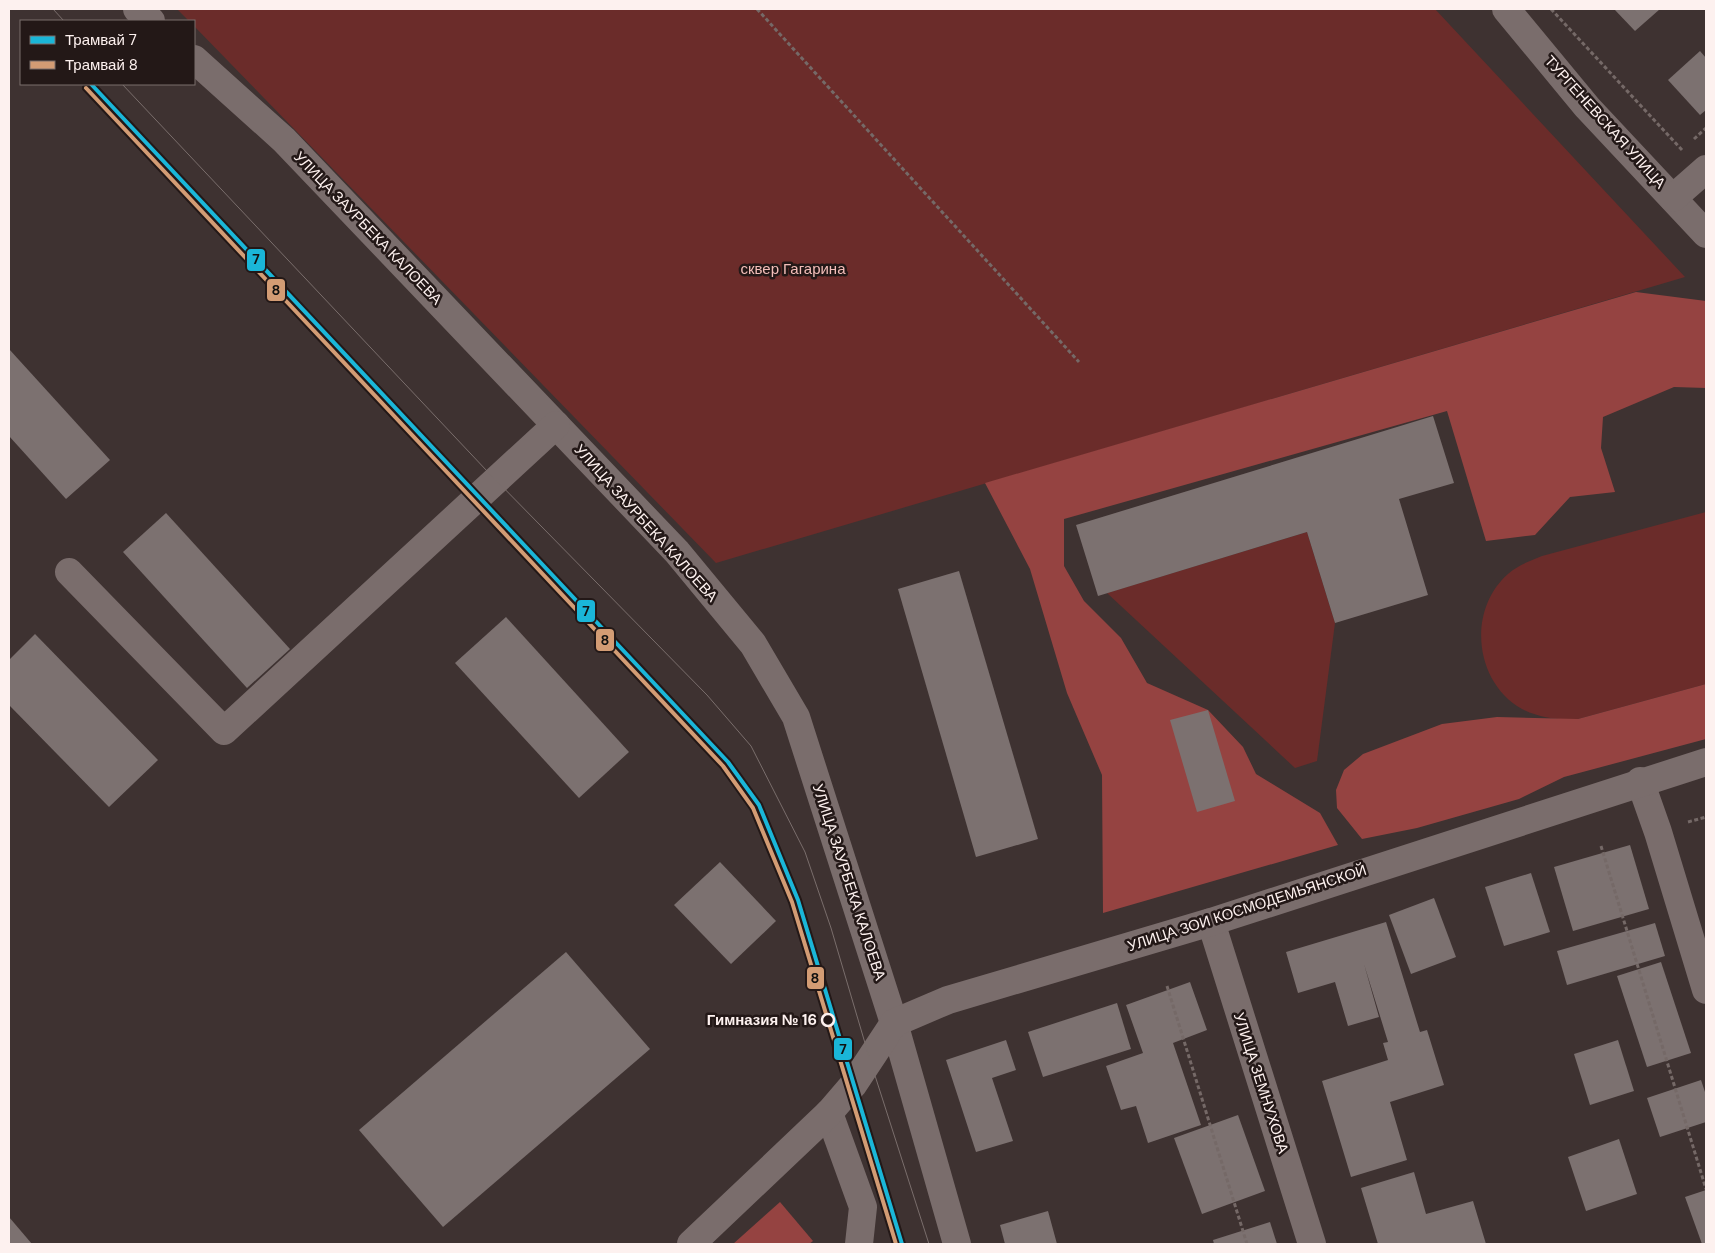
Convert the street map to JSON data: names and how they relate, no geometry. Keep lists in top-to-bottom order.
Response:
{
  "streets": {
    "street": [
      "ТУРГЕНЕВСКАЯ УЛИЦА",
      "УЛИЦА ЗАУРБЕКА КАЛОЕВА",
      "УЛИЦА ЗОИ КОСМОДЕМЬЯНСКОЙ",
      "УЛИЦА ЗЕМНУХОВА"
    ]
  },
  "crossings": [
    ["УЛИЦА ЗАУРБЕКА КАЛОЕВА", "УЛИЦА ЗОИ КОСМОДЕМЬЯНСКОЙ"],
    ["УЛИЦА ЗОИ КОСМОДЕМЬЯНСКОЙ", "УЛИЦА ЗЕМНУХОВА"]
  ],
  "parks": ["сквер Гагарина"],
  "places": ["Гимназия № 16"],
  "lines": ["tram line 7", "tram line 8"],
  "legend": ["Трамвай 7", "Трамвай 8"]
}
